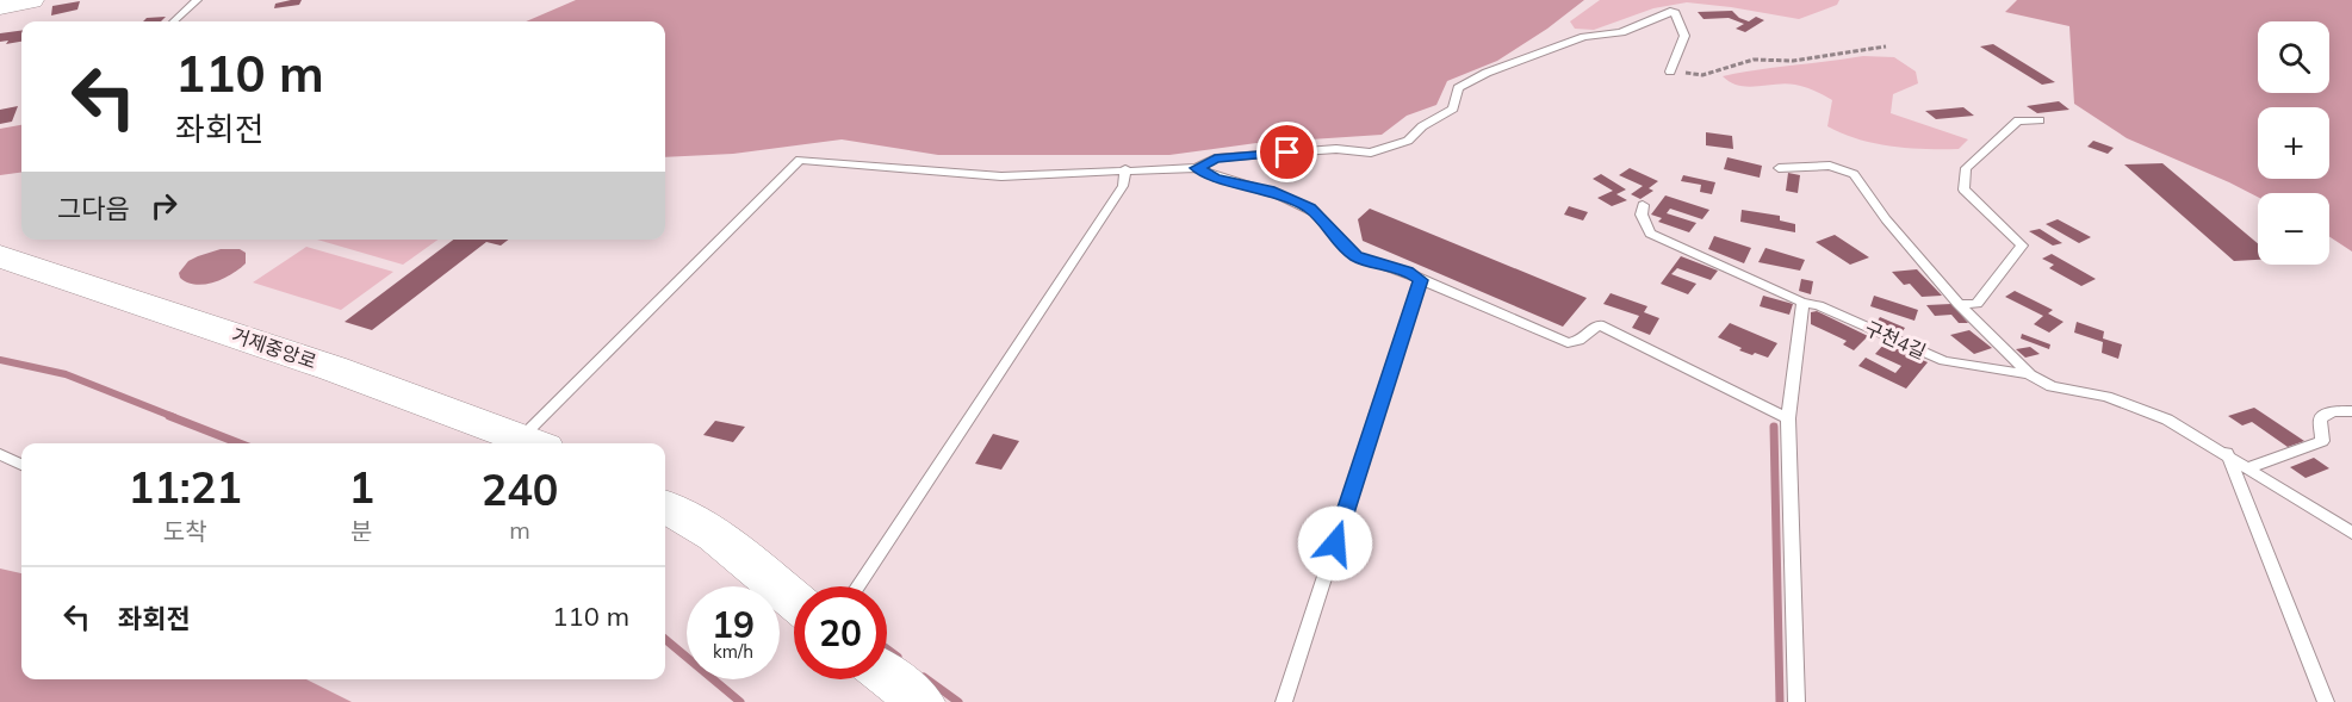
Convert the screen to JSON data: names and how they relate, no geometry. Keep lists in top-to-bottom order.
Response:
{
  "streets": {
    "main road": ["거제중앙로"],
    "lane": ["구천4길"]
  },
  "page": {
    "map_buttons": ["+", "−"],
    "turn": ["110 m", "좌회전"],
    "then": "그다음",
    "eta": [
      "11:21",
      "도착",
      "1",
      "분",
      "240",
      "m"
    ],
    "list": [
      {
        "name": "좌회전",
        "value": "110 m"
      }
    ],
    "speed": "19 km/h",
    "limit": "20"
  }
}
